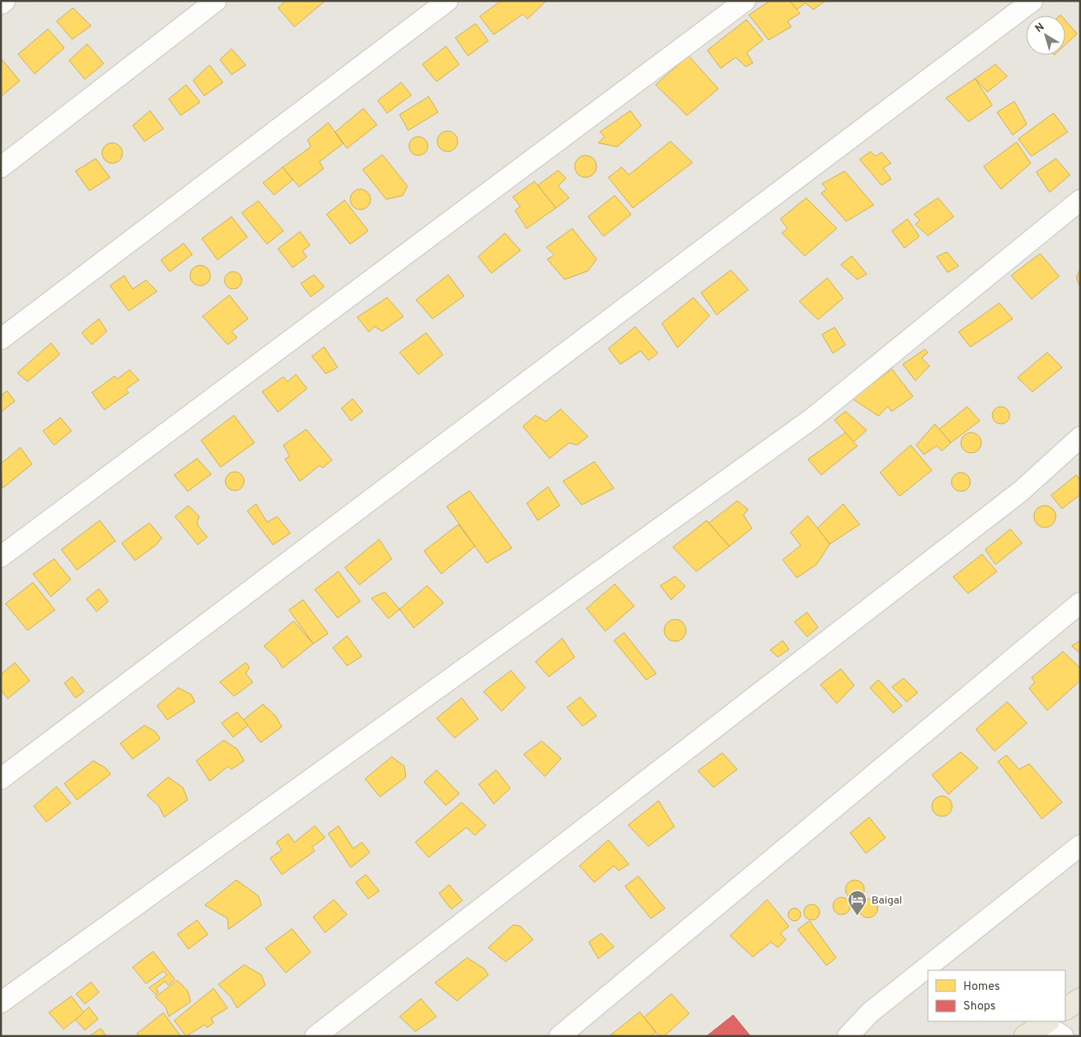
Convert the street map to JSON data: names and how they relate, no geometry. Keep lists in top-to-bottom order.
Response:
{
  "places": {
    "hotel": ["Baigal"]
  },
  "legend": ["Homes", "Shops"],
  "north": "top left"
}
